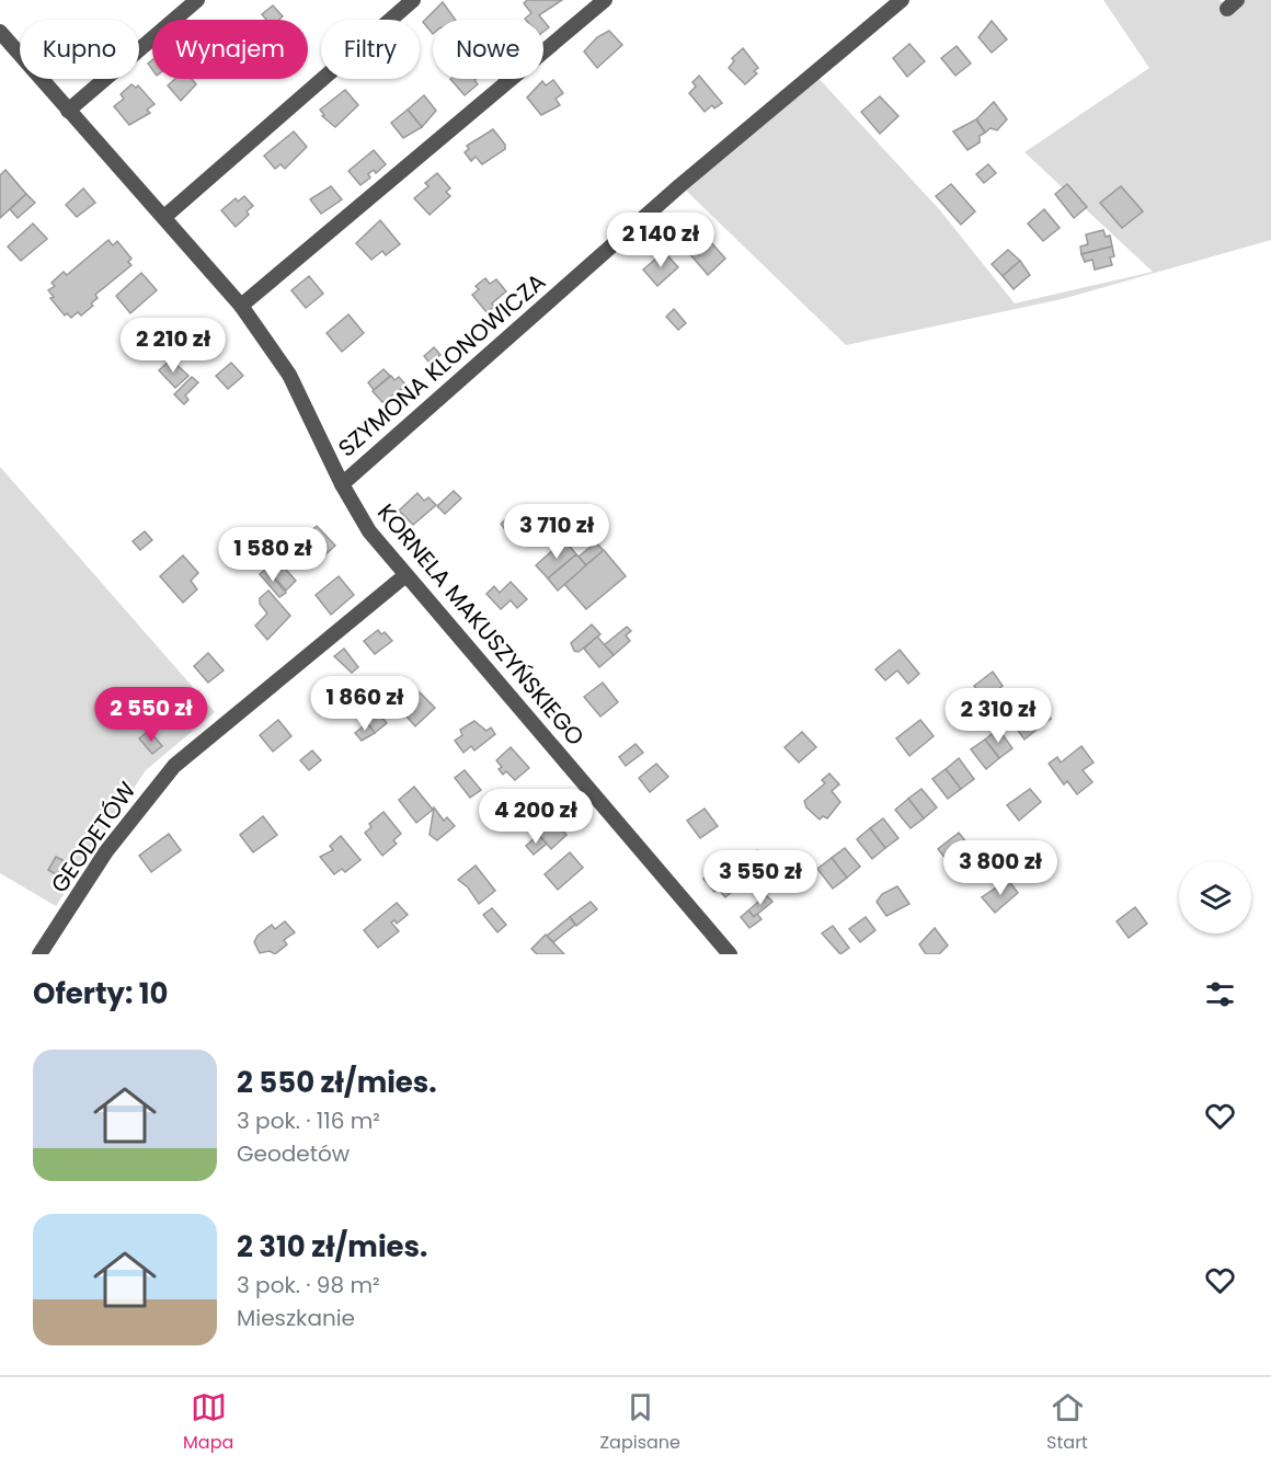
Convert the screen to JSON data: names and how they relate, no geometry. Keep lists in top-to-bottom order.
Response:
{
  "streets": {
    "street": ["SZYMONA KLONOWICZA", "KORNELA MAKUSZYŃSKIEGO", "GEODETÓW"]
  },
  "crossings": [
    ["SZYMONA KLONOWICZA", "KORNELA MAKUSZYŃSKIEGO"],
    ["KORNELA MAKUSZYŃSKIEGO", "GEODETÓW"]
  ],
  "page": {
    "chip": [
      "Kupno",
      "Wynajem",
      "Filtry",
      "Nowe"
    ],
    "price": [
      "2 140 zł",
      "2 210 zł",
      "3 710 zł",
      "1 580 zł",
      "1 860 zł",
      "2 550 zł",
      "2 310 zł",
      "4 200 zł",
      "3 800 zł",
      "3 550 zł"
    ],
    "heading": "Oferty: 10",
    "list": [
      {
        "name": "2 550 zł/mies.",
        "note": "3 pok. · 116 m² · Geodetów"
      },
      {
        "name": "2 310 zł/mies.",
        "note": "3 pok. · 98 m² · Mieszkanie"
      }
    ],
    "tabs": ["Mapa", "Zapisane", "Start"]
  }
}
